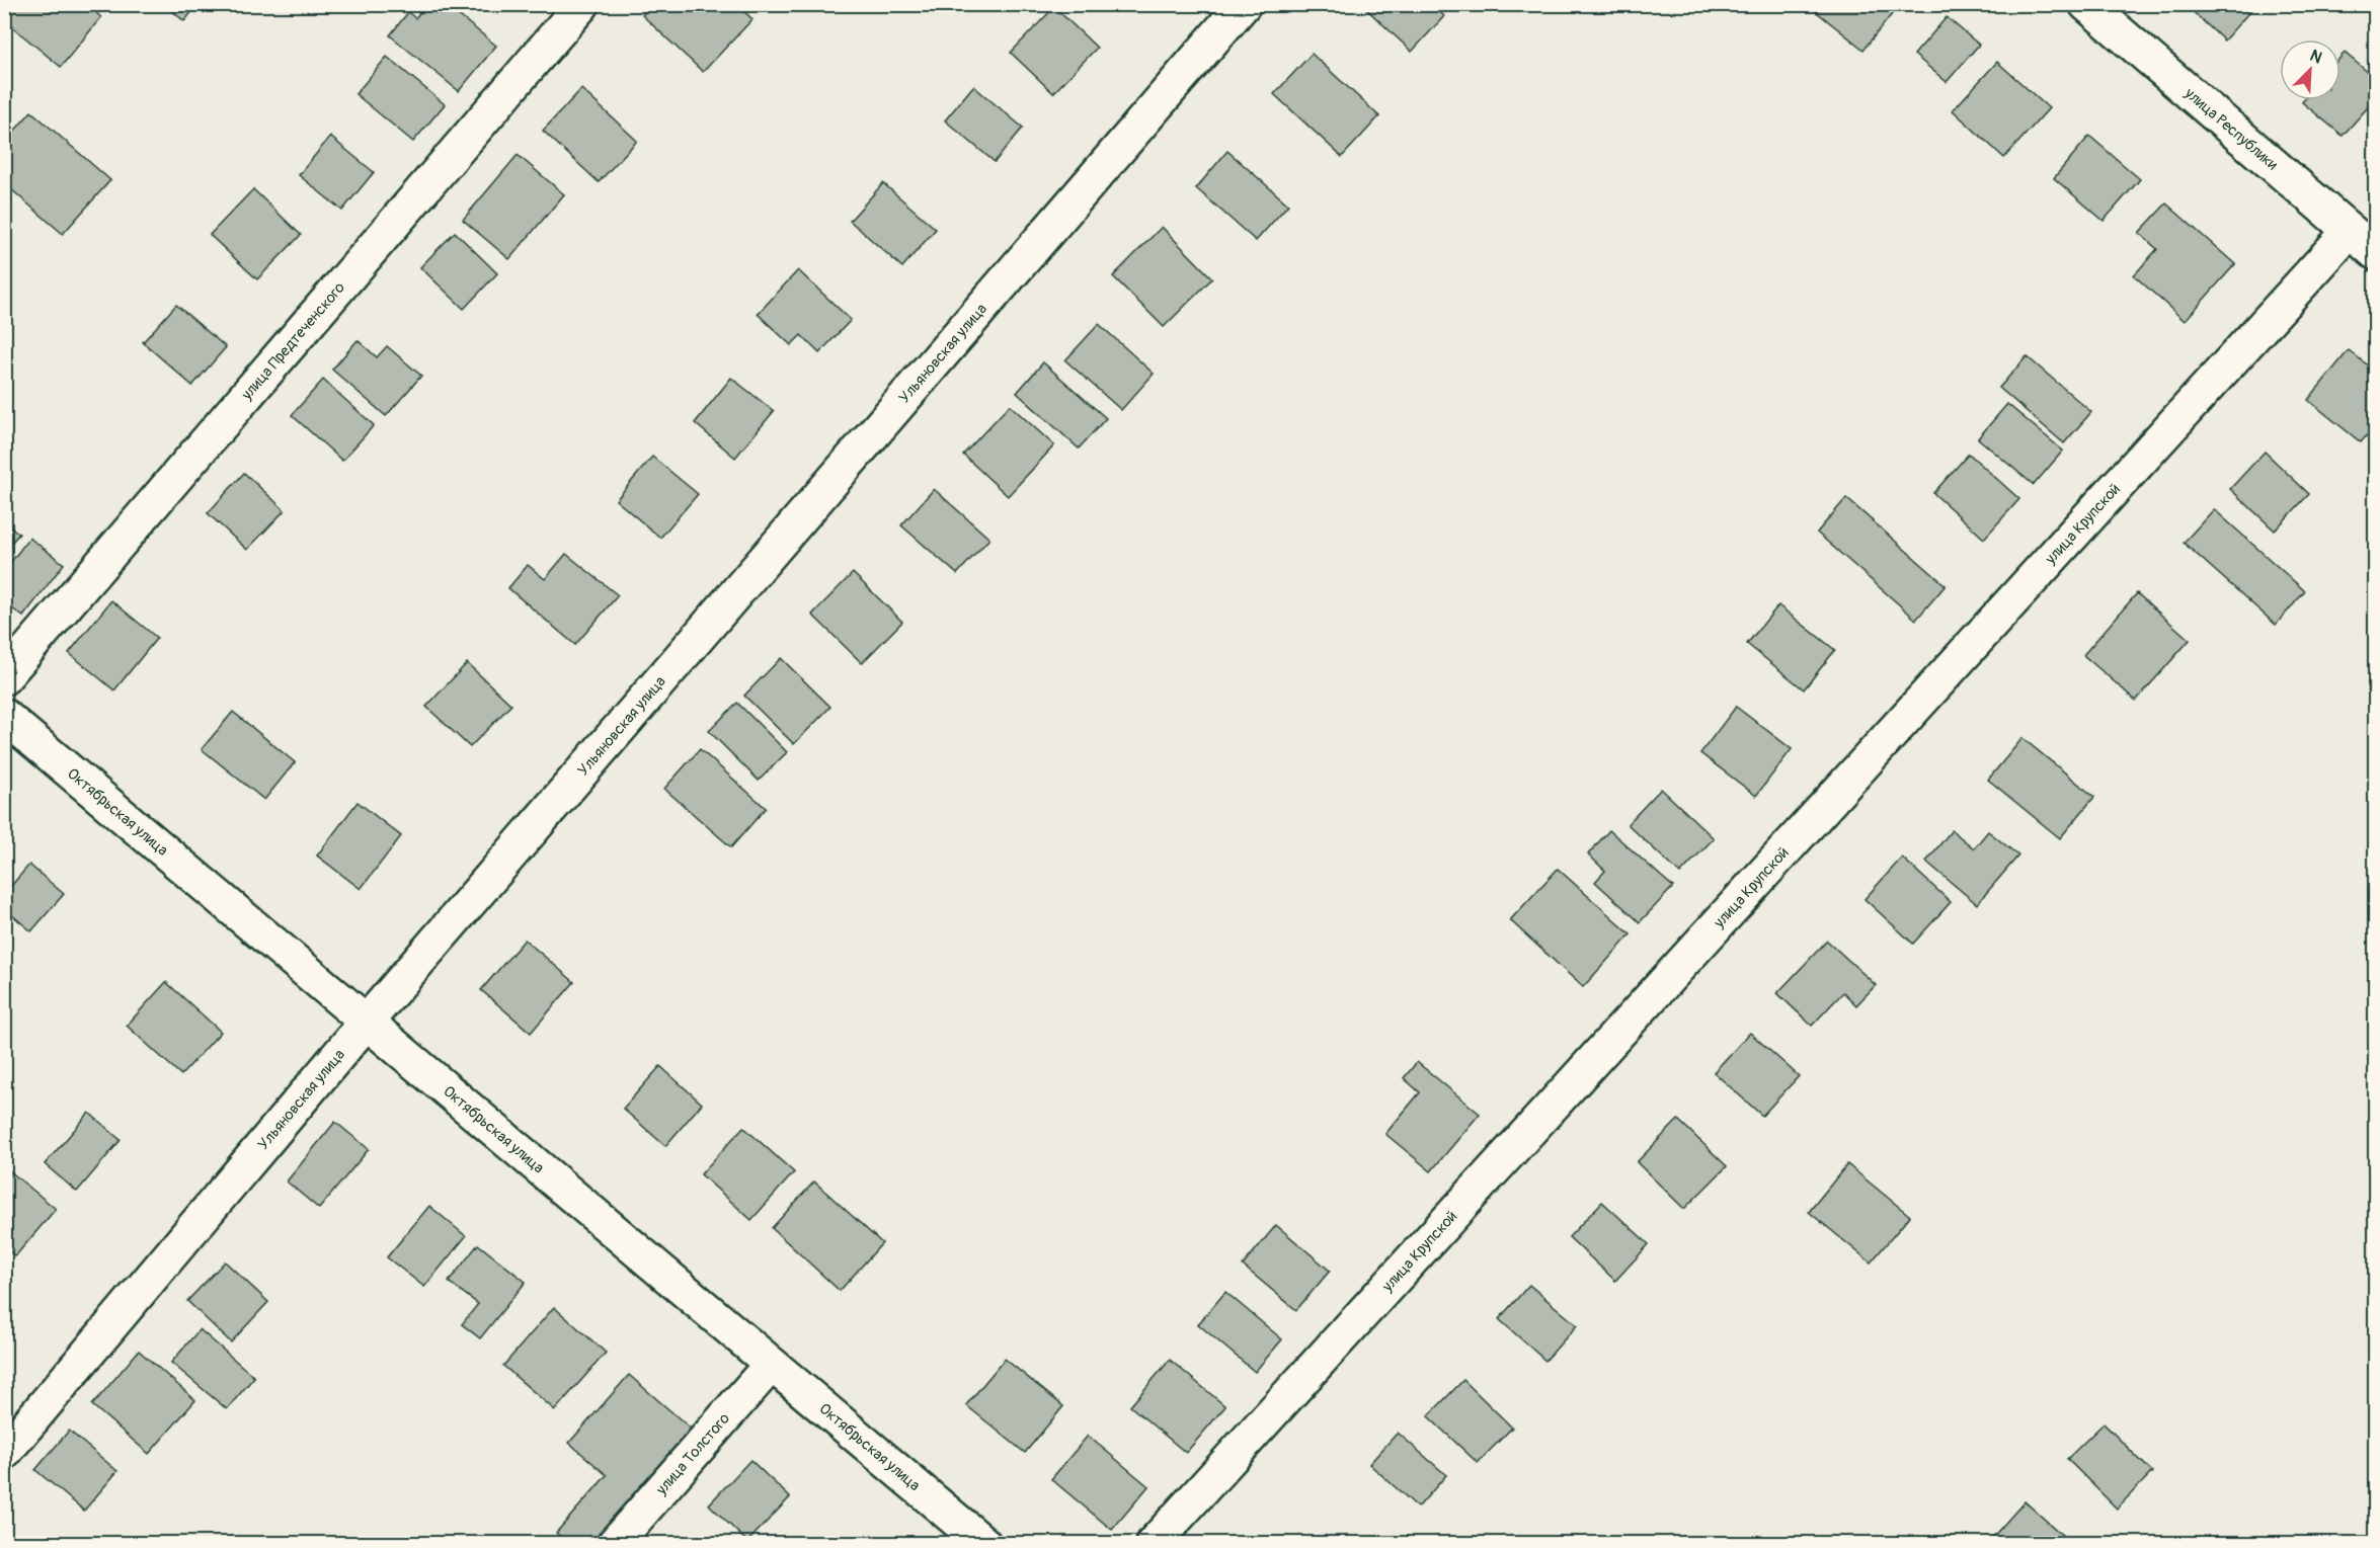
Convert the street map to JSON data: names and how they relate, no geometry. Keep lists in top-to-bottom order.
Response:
{
  "streets": {
    "street": [
      "улица Республики",
      "улица Предтеченского",
      "Ульяновская улица",
      "улица Крупской",
      "Октябрьская улица",
      "улица Толстого"
    ]
  },
  "crossings": [
    ["улица Республики", "улица Крупской"],
    ["Ульяновская улица", "Октябрьская улица"],
    ["Октябрьская улица", "улица Толстого"]
  ],
  "north": "top right"
}
